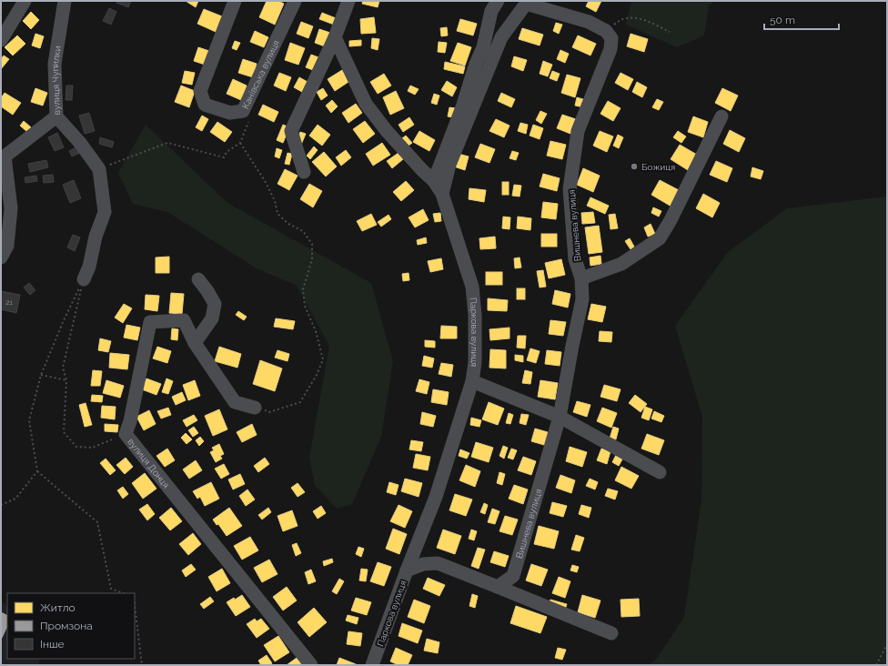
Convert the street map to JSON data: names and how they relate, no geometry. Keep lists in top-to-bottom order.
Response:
{
  "streets": {
    "street": [
      "Канівська вулиця",
      "вулиця Чупилки",
      "Вишнева вулиця",
      "Паркова вулиця",
      "вулиця Донця"
    ]
  },
  "places": ["Божиця"],
  "house_numbers": ["21"],
  "legend": ["Житло", "Промзона", "Інше"],
  "scale_bar": "50 m"
}
